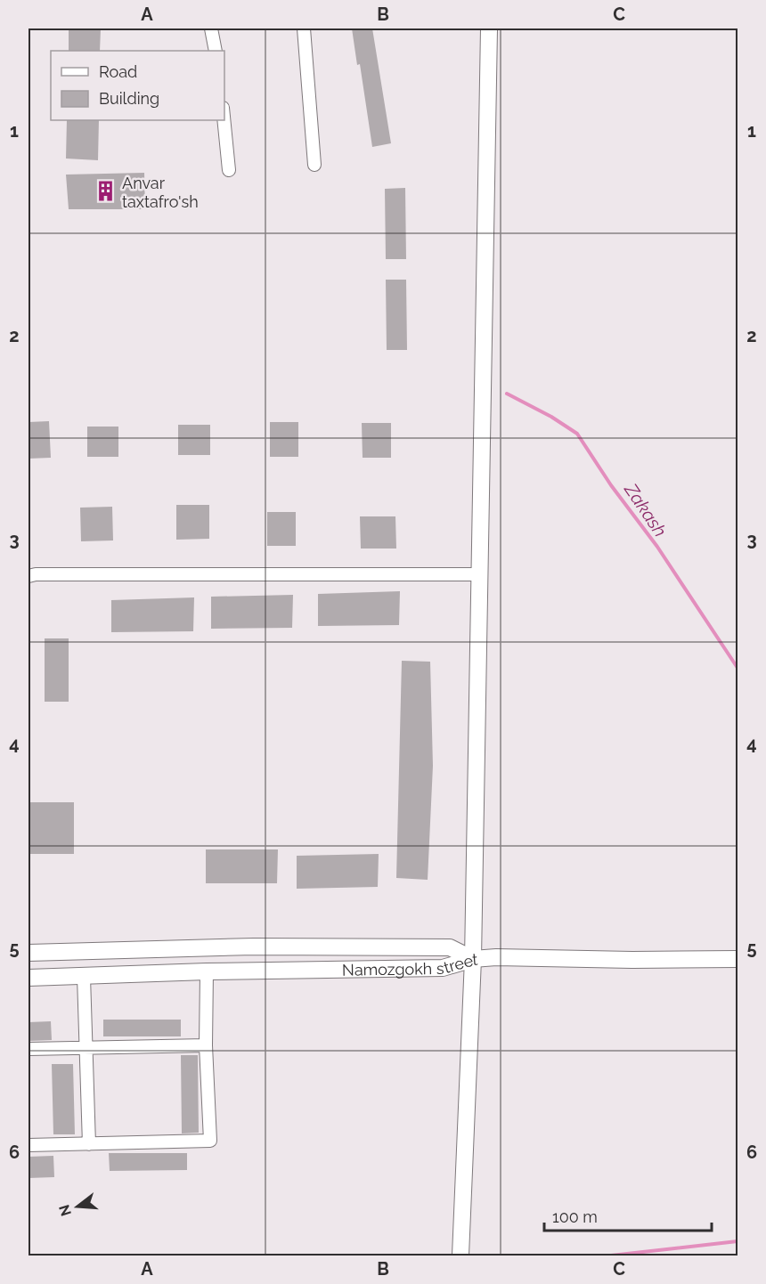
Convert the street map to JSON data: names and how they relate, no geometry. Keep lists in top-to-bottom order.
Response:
{
  "streets": {
    "main road": ["Namozgokh street"]
  },
  "water": ["Zakash"],
  "places": {
    "building": ["Anvar taxtafro'sh"]
  },
  "legend": ["Road", "Building"],
  "scale_bar": "100 m",
  "north": "left",
  "grid": {
    "columns": ["A", "B", "C"],
    "rows": [
      "1",
      "2",
      "3",
      "4",
      "5",
      "6"
    ]
  }
}
